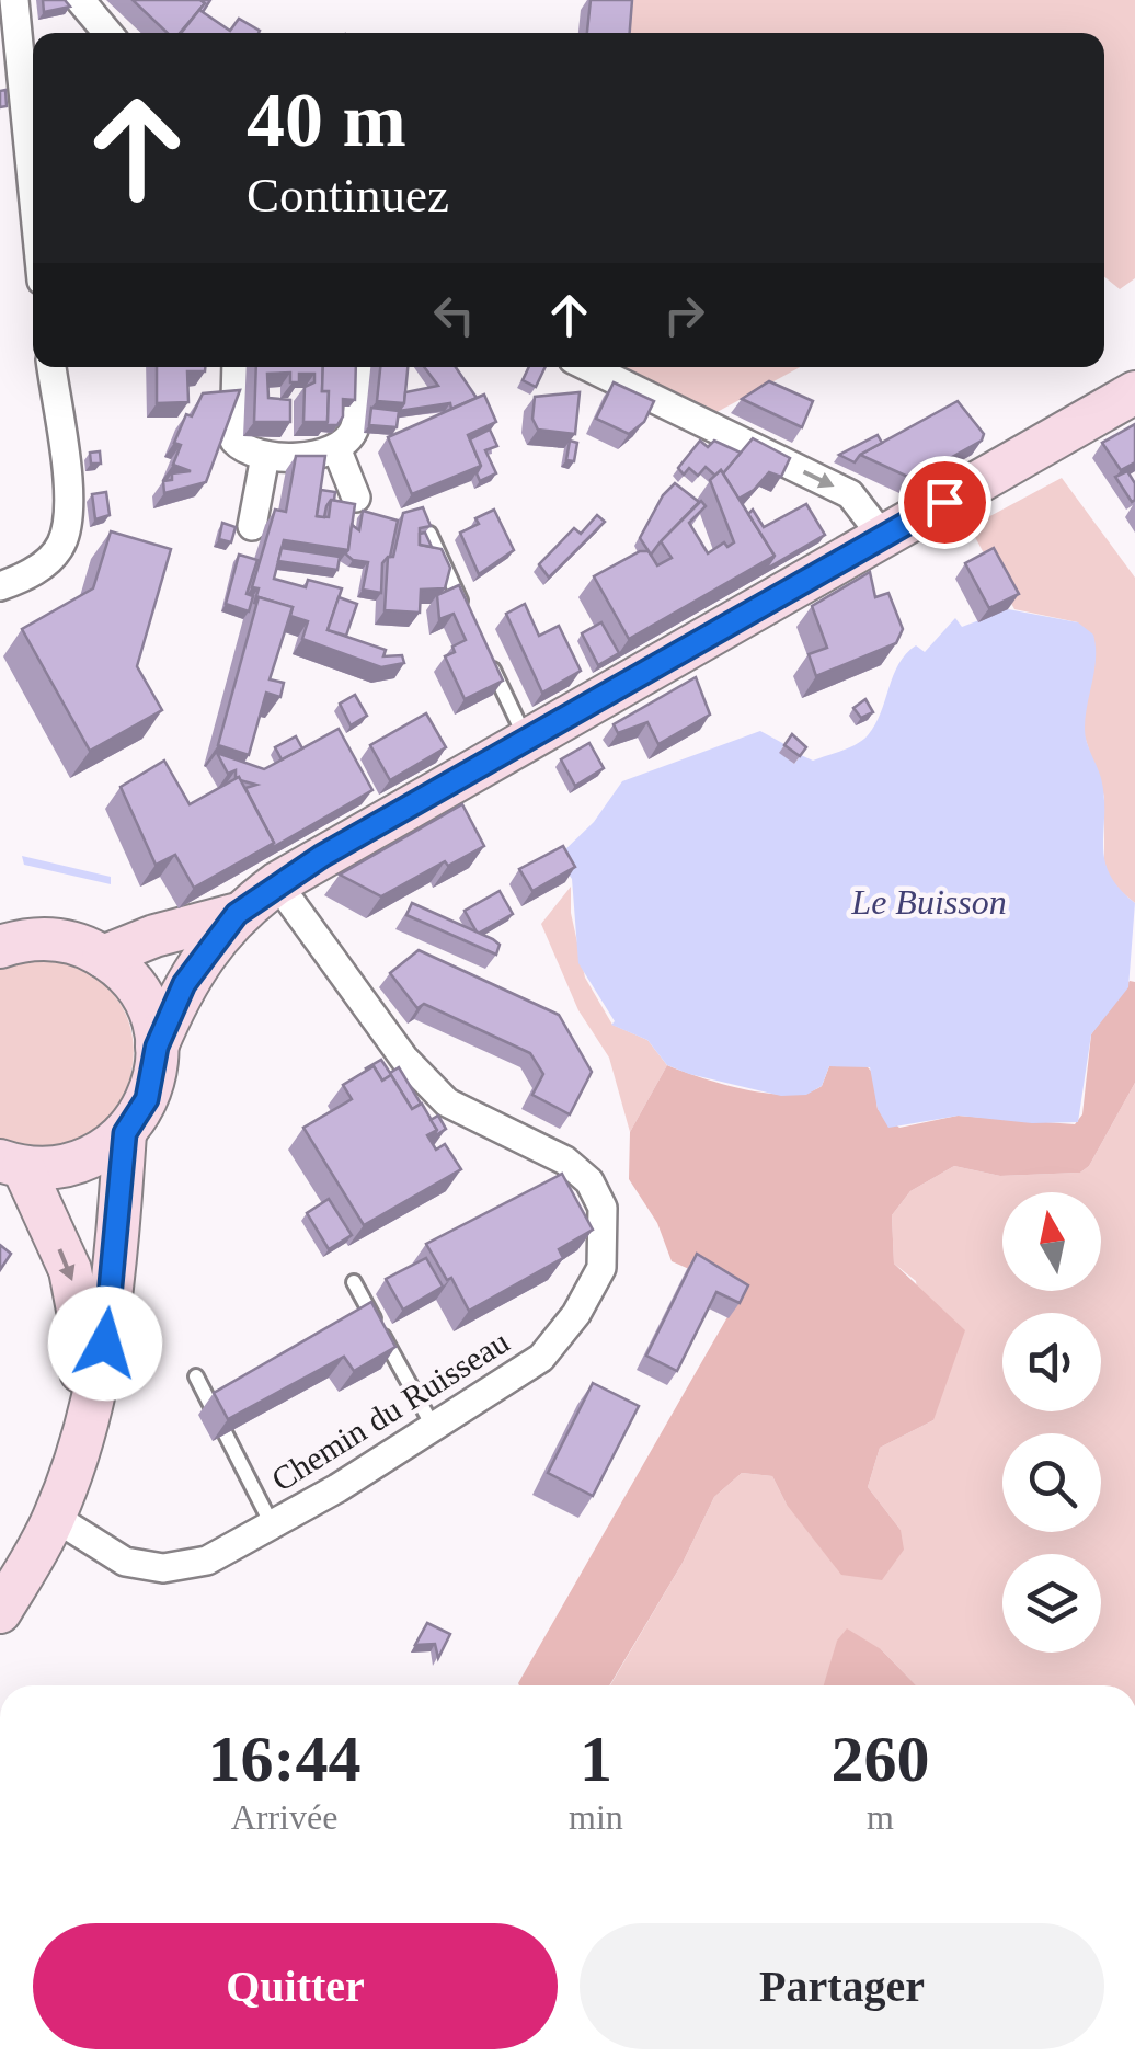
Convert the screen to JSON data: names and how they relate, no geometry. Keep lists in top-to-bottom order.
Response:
{
  "streets": {
    "street": ["Chemin du Ruisseau"]
  },
  "water": ["Le Buisson"],
  "north": "top",
  "page": {
    "turn": ["40 m", "Continuez"],
    "eta": [
      "16:44",
      "Arrivée",
      "1",
      "min",
      "260",
      "m"
    ],
    "buttons": ["Quitter", "Partager"]
  }
}
